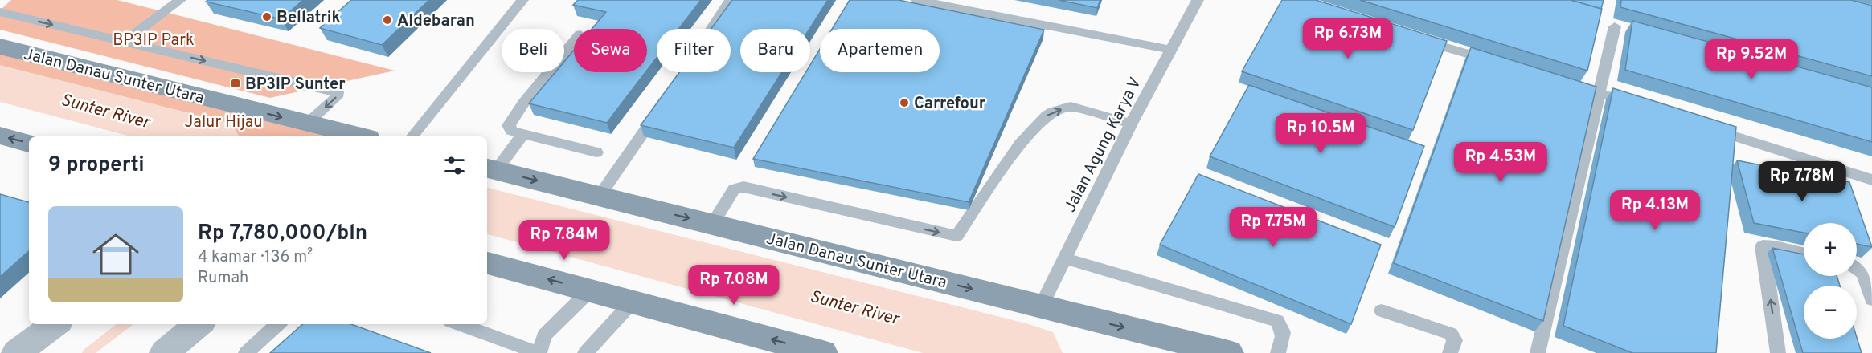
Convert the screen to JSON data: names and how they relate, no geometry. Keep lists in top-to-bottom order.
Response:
{
  "streets": {
    "main road": ["Jalan Danau Sunter Utara"],
    "lane": ["Jalan Agung Karya V"]
  },
  "crossings": [
    ["Jalan Danau Sunter Utara", "Jalan Agung Karya V"]
  ],
  "water": ["Sunter River"],
  "parks": ["BP3IP Park", "Jalur Hijau"],
  "places": {
    "other": ["Bellatrik", "Aldebaran", "Carrefour"],
    "transit": ["BP3IP Sunter"]
  },
  "page": {
    "price": [
      "Rp 6.73M",
      "Rp 9.52M",
      "Rp 10.5M",
      "Rp 4.53M",
      "Rp 7.78M",
      "Rp 4.13M",
      "Rp 7.75M",
      "Rp 7.84M",
      "Rp 7.08M"
    ],
    "chip": [
      "Beli",
      "Sewa",
      "Filter",
      "Baru",
      "Apartemen"
    ],
    "heading": "9 properti",
    "list": [
      {
        "name": "Rp 7,780,000/bln",
        "note": "4 kamar · 136 m² · Rumah"
      }
    ],
    "map_buttons": ["+", "−"]
  }
}
